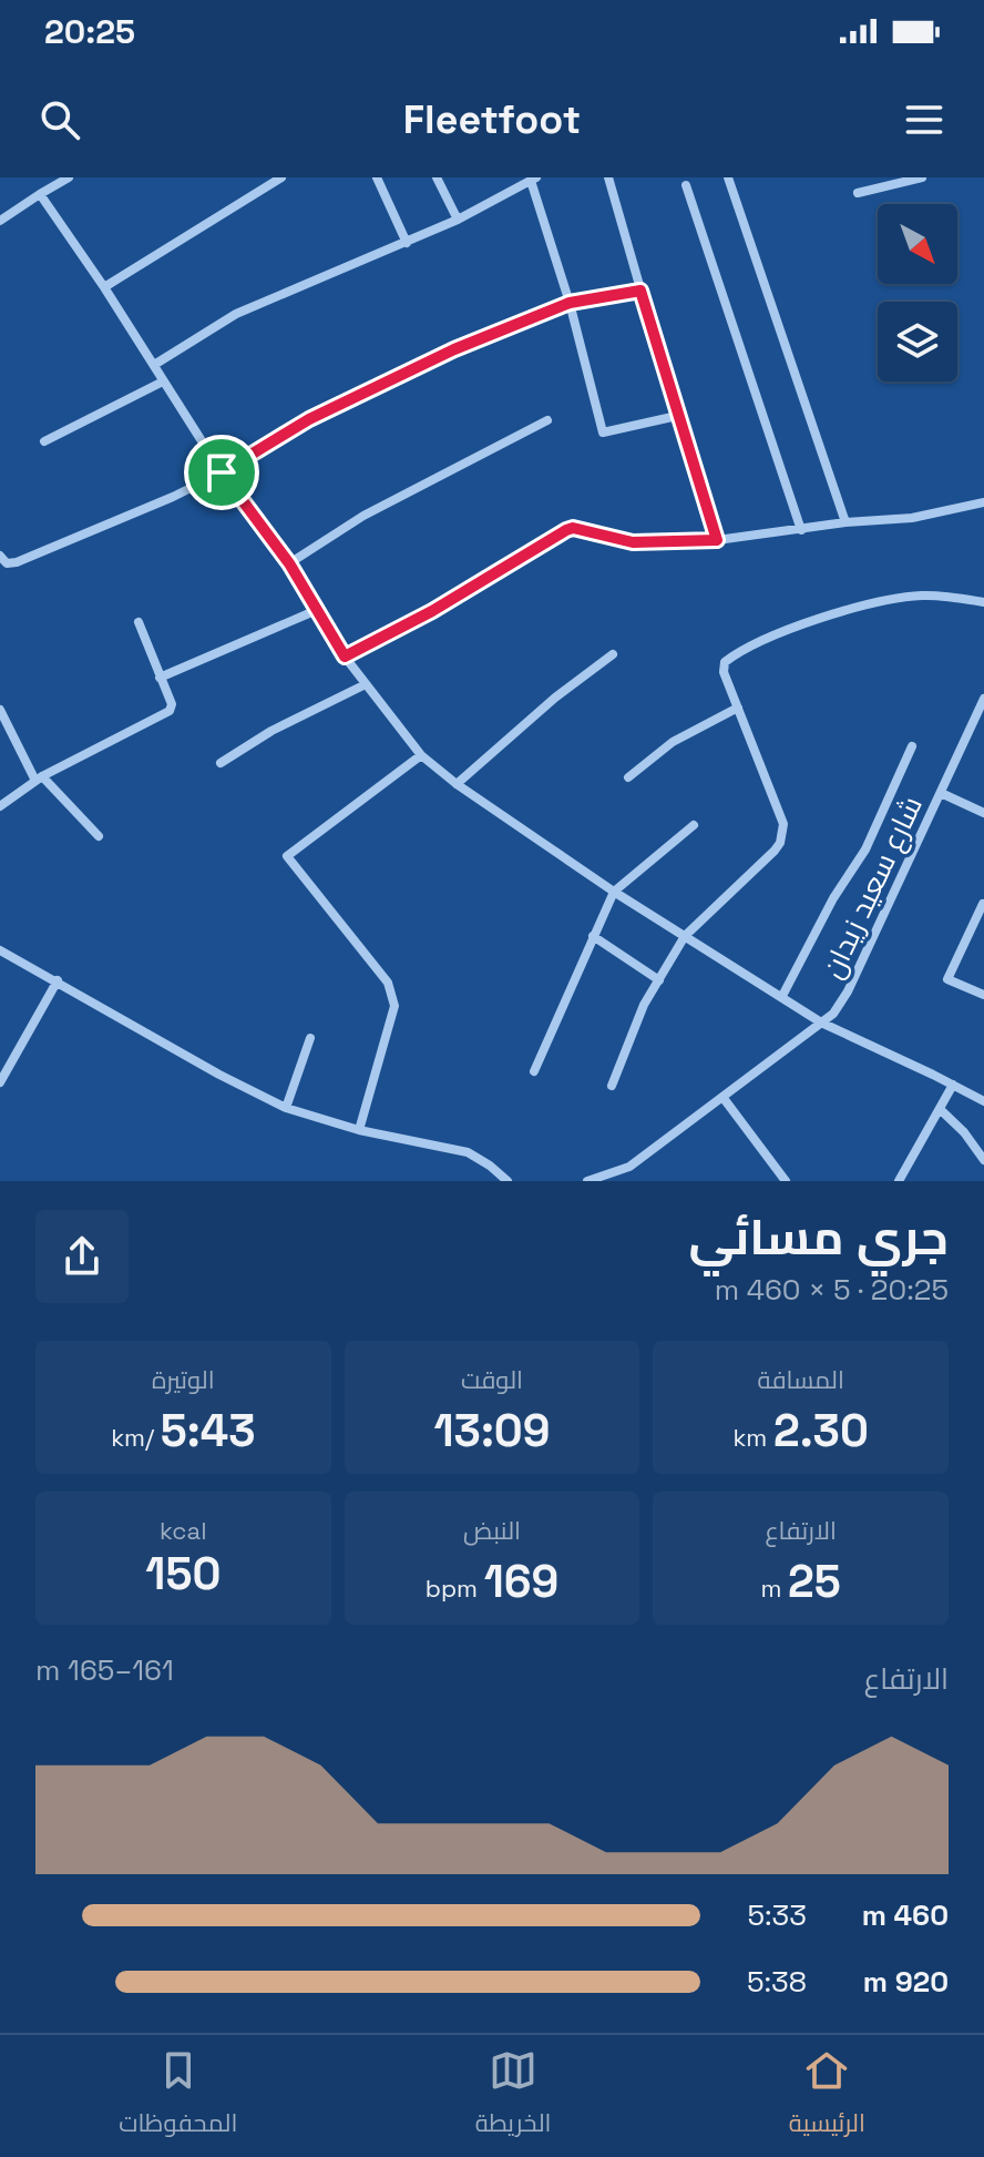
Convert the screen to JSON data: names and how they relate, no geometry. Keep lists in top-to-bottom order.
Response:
{
  "streets": {
    "street": ["شارع سعيد زيدان"]
  },
  "north": "bottom right",
  "page": {
    "status": "20:25",
    "header": "Fleetfoot",
    "heading": ["جري مسائي", "20:25 · 5 × 460 m"],
    "stats": [
      ["المسافة", "2.30 km"],
      ["الوقت", "13:09"],
      ["الوتيرة", "5:43 /km"],
      ["الارتفاع", "25 m"],
      ["النبض", "169 bpm"],
      ["kcal", "150"]
    ],
    "chart": ["الارتفاع", "161–165 m"],
    "list": [
      {
        "name": "460 m",
        "note": "5:33"
      },
      {
        "name": "920 m",
        "note": "5:38"
      }
    ],
    "tabs": ["الرئيسية", "الخريطة", "المحفوظات"]
  }
}
